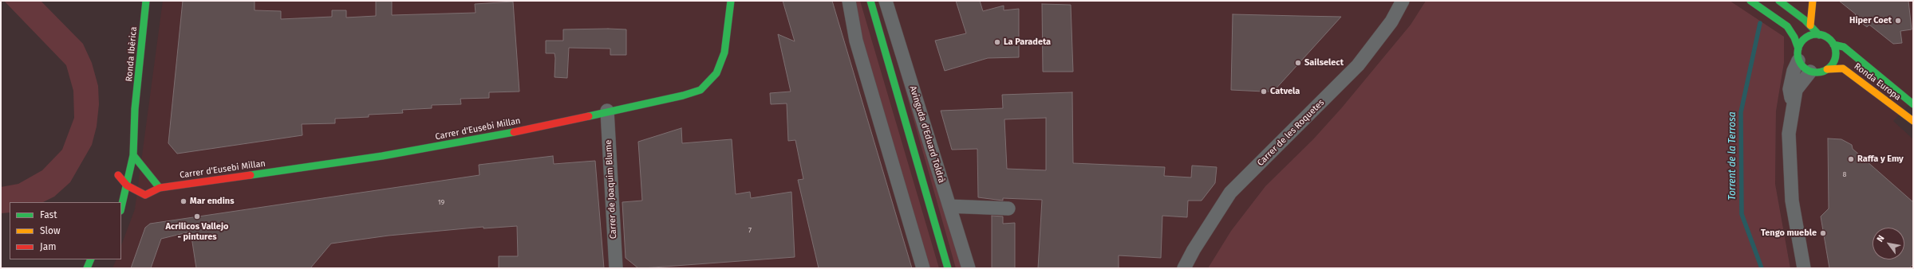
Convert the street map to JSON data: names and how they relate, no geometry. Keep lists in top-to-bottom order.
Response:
{
  "streets": {
    "street": [
      "Ronda Ibèrica",
      "Ronda Europa",
      "Carrer d'Eusebi Millan",
      "Carrer de les Roquetes",
      "Avinguda d'Eduard Toldrà",
      "Carrer de Joaquim Blume"
    ]
  },
  "crossings": [
    ["Carrer d'Eusebi Millan", "Carrer de Joaquim Blume"]
  ],
  "water": ["Torrent de la Terrosa"],
  "places": [
    "Hiper Coet",
    "La Paradeta",
    "Sailselect",
    "Catvela",
    "Raffa y Emy",
    "Mar endins",
    "Acrilicos Vallejo - pintures",
    "Tengo mueble"
  ],
  "house_numbers": ["8", "19", "7"],
  "legend": ["Fast", "Slow", "Jam"],
  "north": "top left"
}
